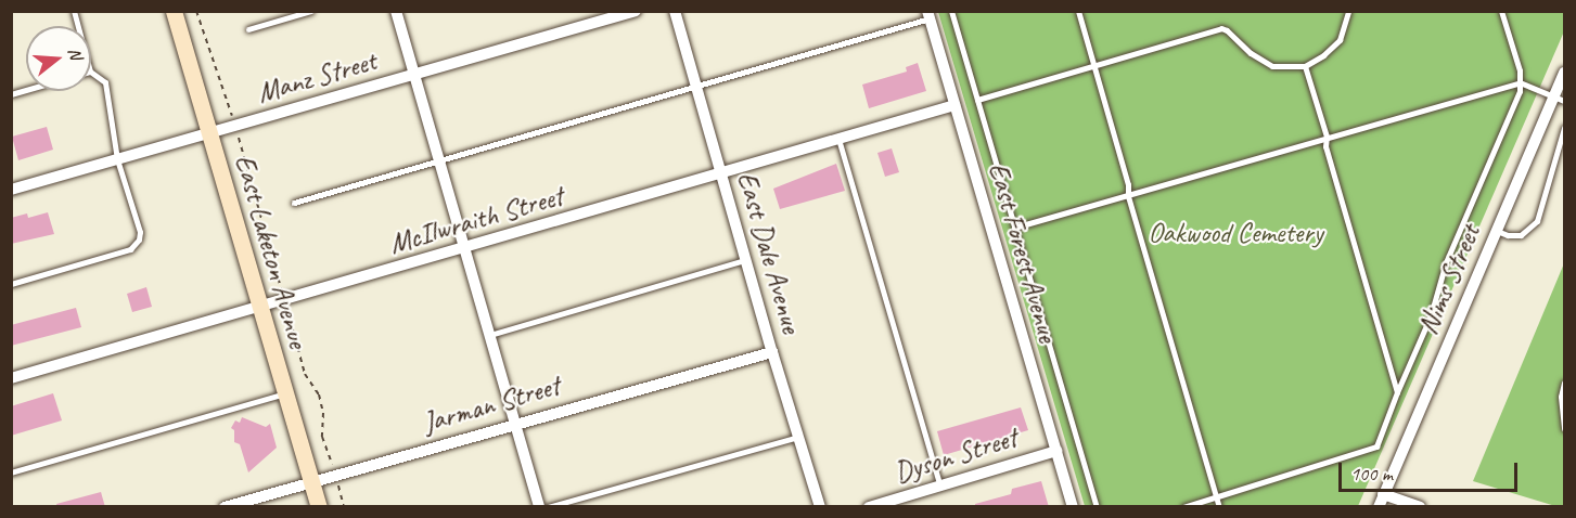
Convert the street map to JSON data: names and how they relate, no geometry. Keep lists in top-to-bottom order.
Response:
{
  "streets": {
    "main road": ["East Laketon Avenue"],
    "street": [
      "Manz Street",
      "McIlwraith Street",
      "East Dale Avenue",
      "East Forest Avenue",
      "Nims Street",
      "Jarman Street",
      "Dyson Street"
    ]
  },
  "crossings": [
    ["Manz Street", "East Laketon Avenue"],
    ["McIlwraith Street", "East Laketon Avenue"],
    ["McIlwraith Street", "East Dale Avenue"],
    ["McIlwraith Street", "East Forest Avenue"],
    ["East Laketon Avenue", "Jarman Street"],
    ["East Dale Avenue", "Jarman Street"],
    ["East Forest Avenue", "Dyson Street"]
  ],
  "parks": ["Oakwood Cemetery"],
  "scale_bar": "100 m",
  "north": "right"
}
